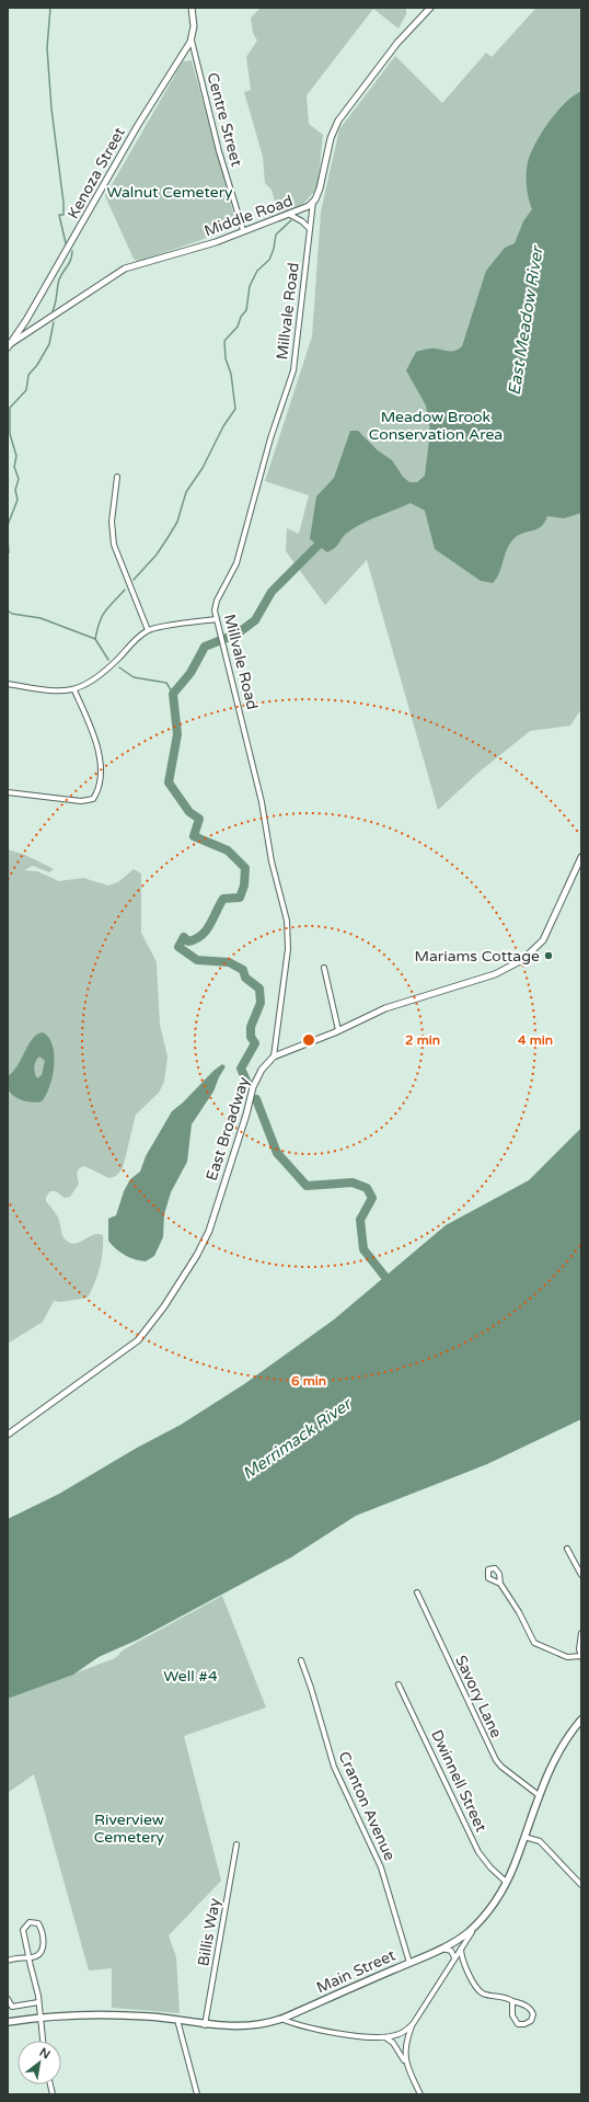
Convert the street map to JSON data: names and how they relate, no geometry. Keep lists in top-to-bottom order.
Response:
{
  "streets": {
    "main road": ["Main Street"],
    "street": [
      "Centre Street",
      "Kenoza Street",
      "Middle Road",
      "Millvale Road",
      "East Broadway",
      "Savory Lane",
      "Dwinnell Street",
      "Cranton Avenue",
      "Billis Way"
    ]
  },
  "crossings": [
    ["Centre Street", "Kenoza Street"],
    ["Centre Street", "Middle Road"],
    ["Kenoza Street", "Middle Road"],
    ["Middle Road", "Millvale Road"],
    ["Millvale Road", "East Broadway"],
    ["Savory Lane", "Main Street"],
    ["Dwinnell Street", "Main Street"],
    ["Cranton Avenue", "Main Street"],
    ["Billis Way", "Main Street"]
  ],
  "water": ["East Meadow River", "Merrimack River"],
  "parks": [
    "Walnut Cemetery",
    "Meadow Brook Conservation Area",
    "Well #4",
    "Riverview Cemetery"
  ],
  "places": ["Mariams Cottage"],
  "north": "top right",
  "rings": ["2 min", "4 min", "6 min"]
}
